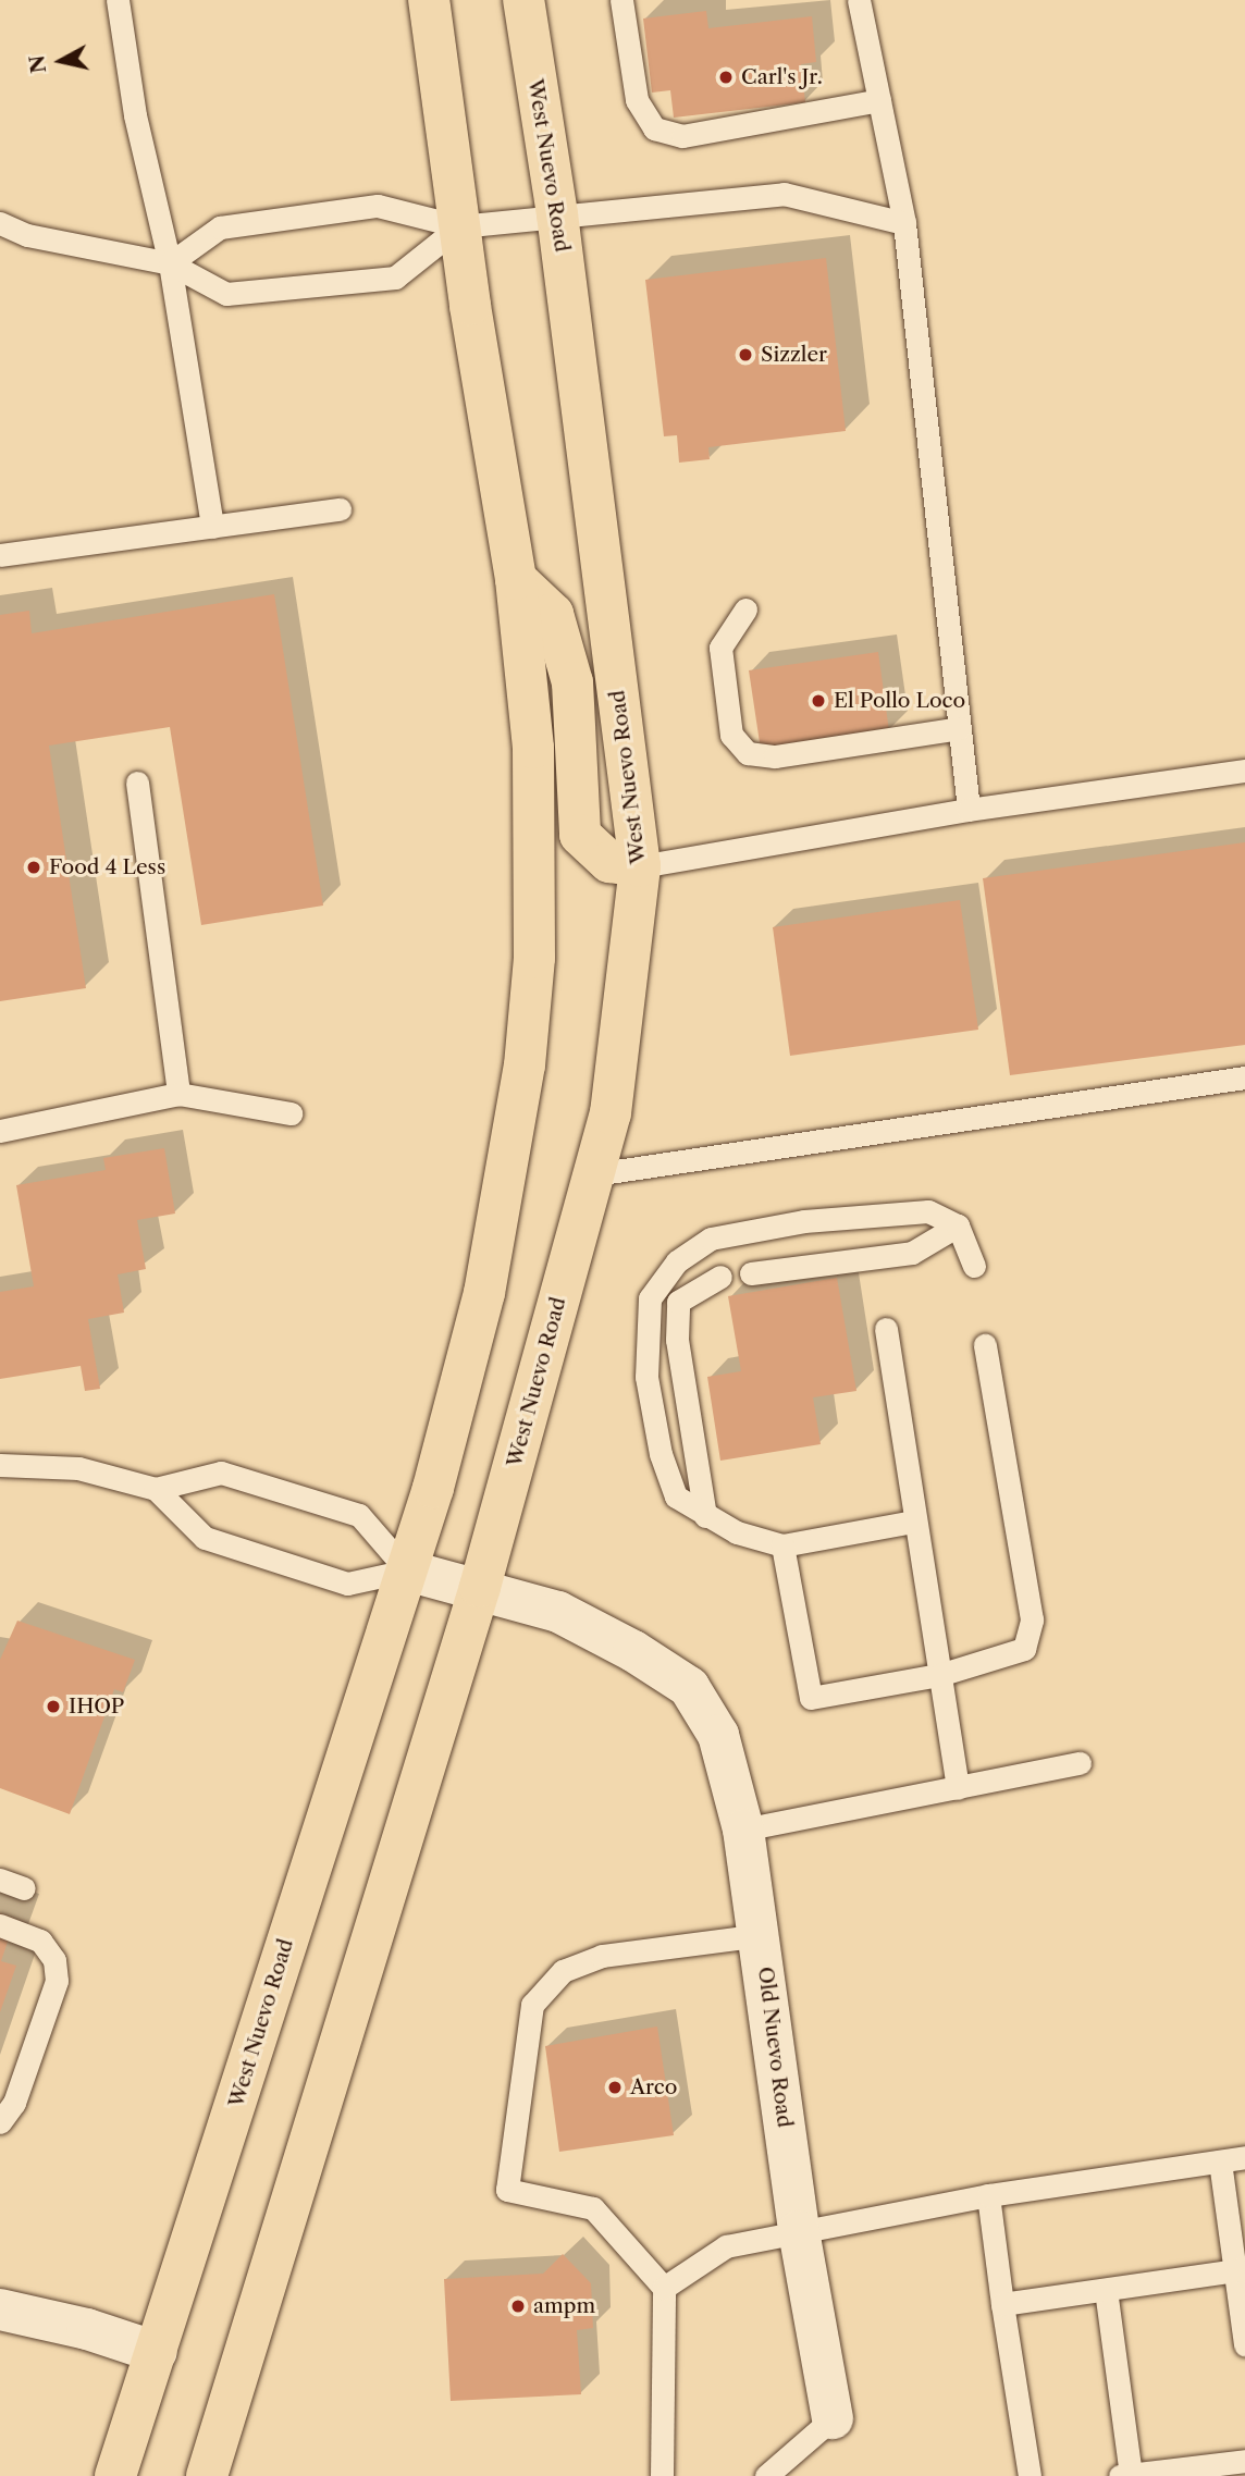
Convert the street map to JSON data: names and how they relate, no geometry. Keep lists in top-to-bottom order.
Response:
{
  "streets": {
    "main road": ["West Nuevo Road"],
    "street": ["Old Nuevo Road"]
  },
  "crossings": [
    ["West Nuevo Road", "Old Nuevo Road"]
  ],
  "places": [
    "Carl's Jr.",
    "Sizzler",
    "El Pollo Loco",
    "Food 4 Less",
    "IHOP",
    "Arco",
    "ampm"
  ],
  "north": "left"
}
